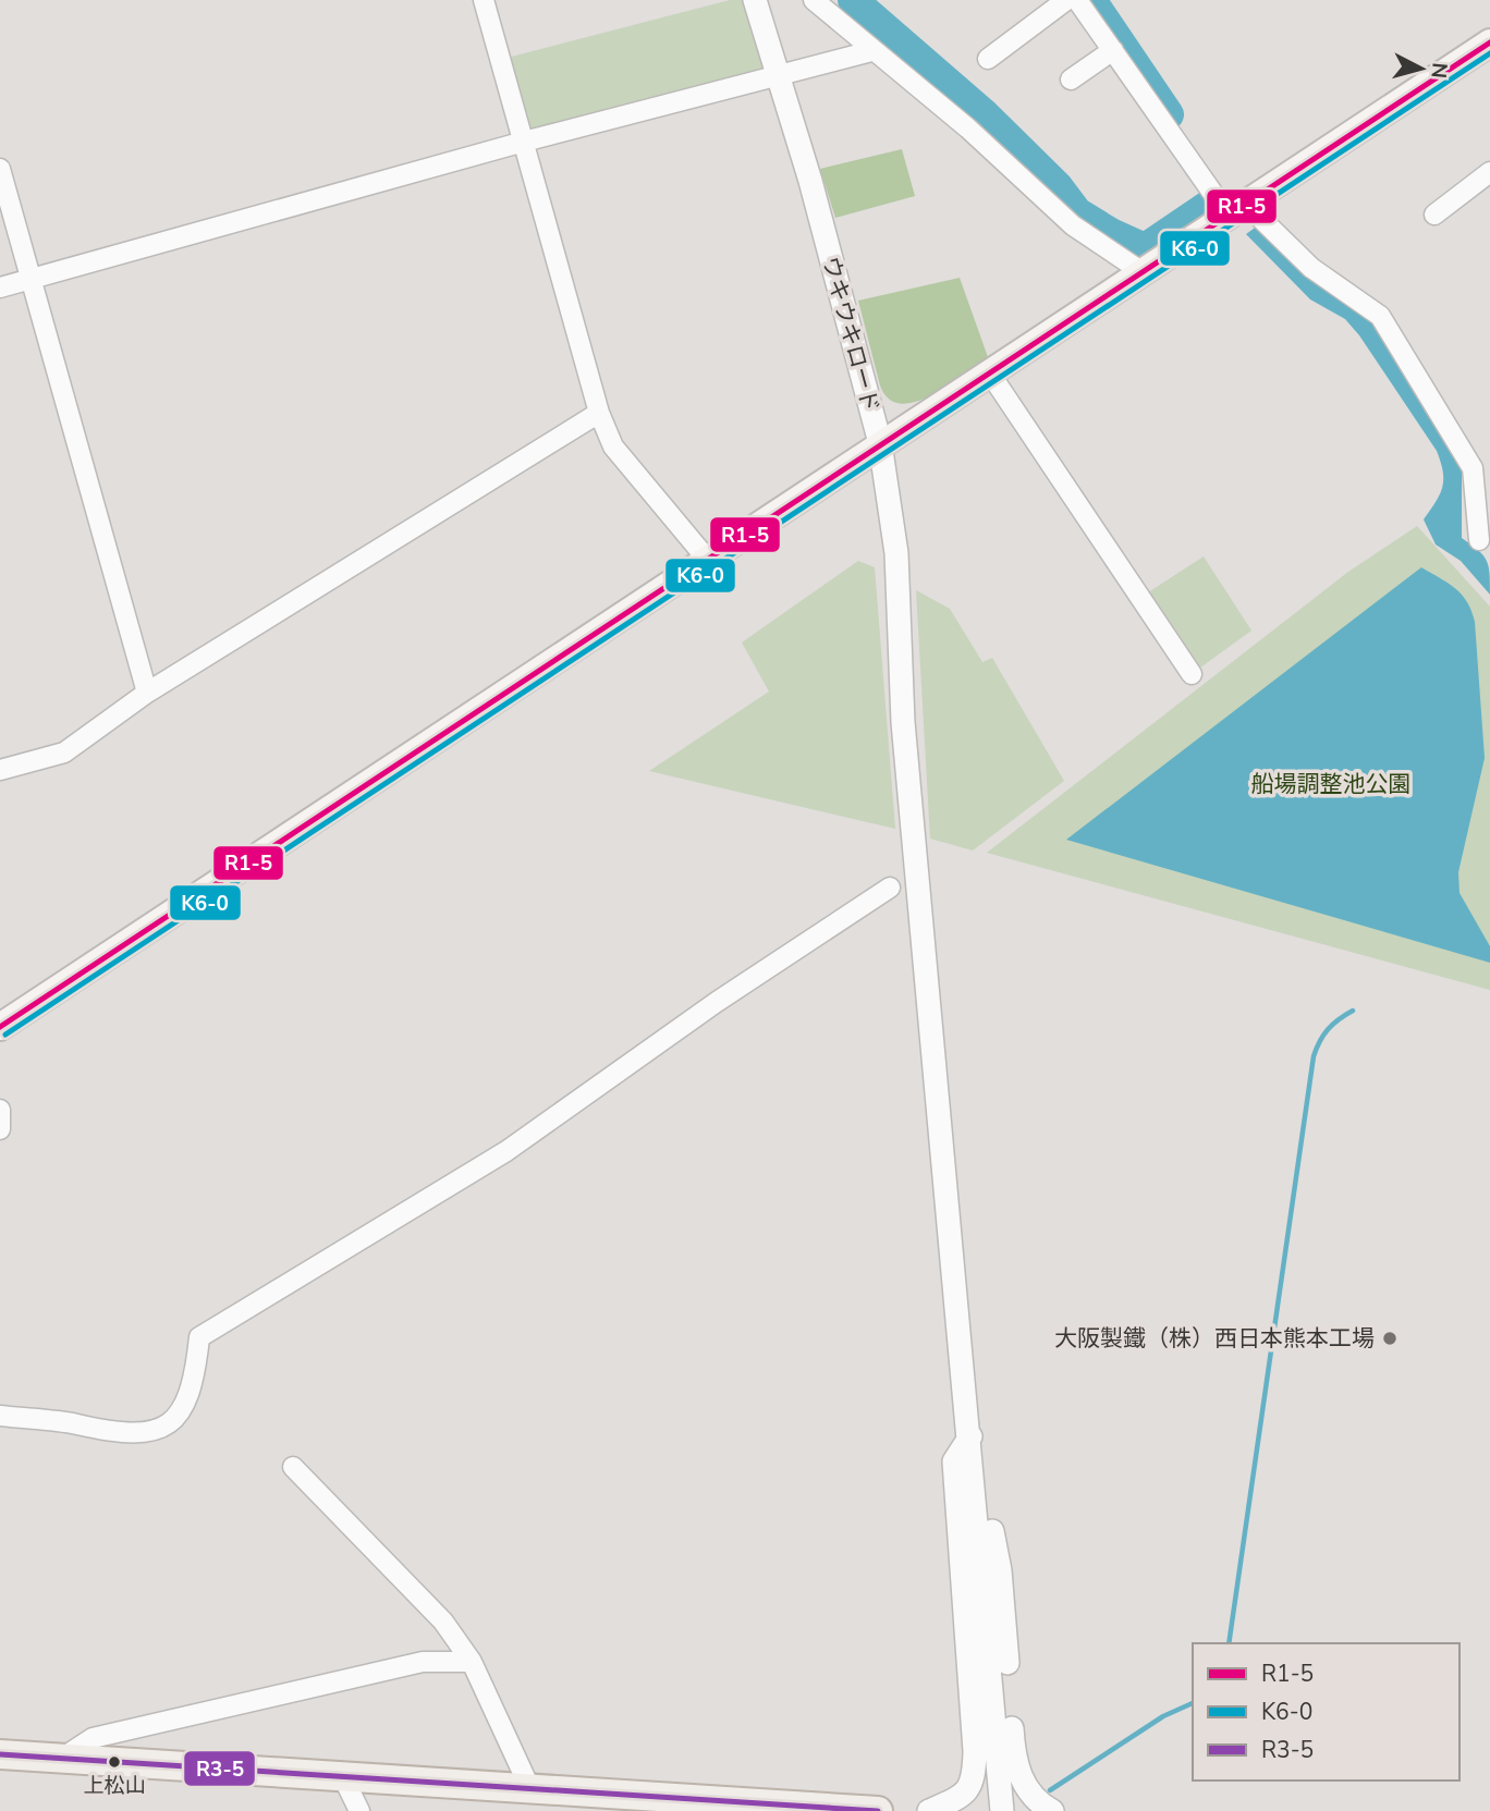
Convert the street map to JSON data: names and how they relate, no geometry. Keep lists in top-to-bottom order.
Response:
{
  "streets": {
    "street": ["ウキウキロード"]
  },
  "parks": ["船場調整池公園"],
  "places": ["大阪製鐵（株）西日本熊本工場", "上松山"],
  "lines": ["transit line R1-5", "transit line K6-0", "transit line R3-5"],
  "legend": ["R1-5", "K6-0", "R3-5"],
  "north": "right"
}
